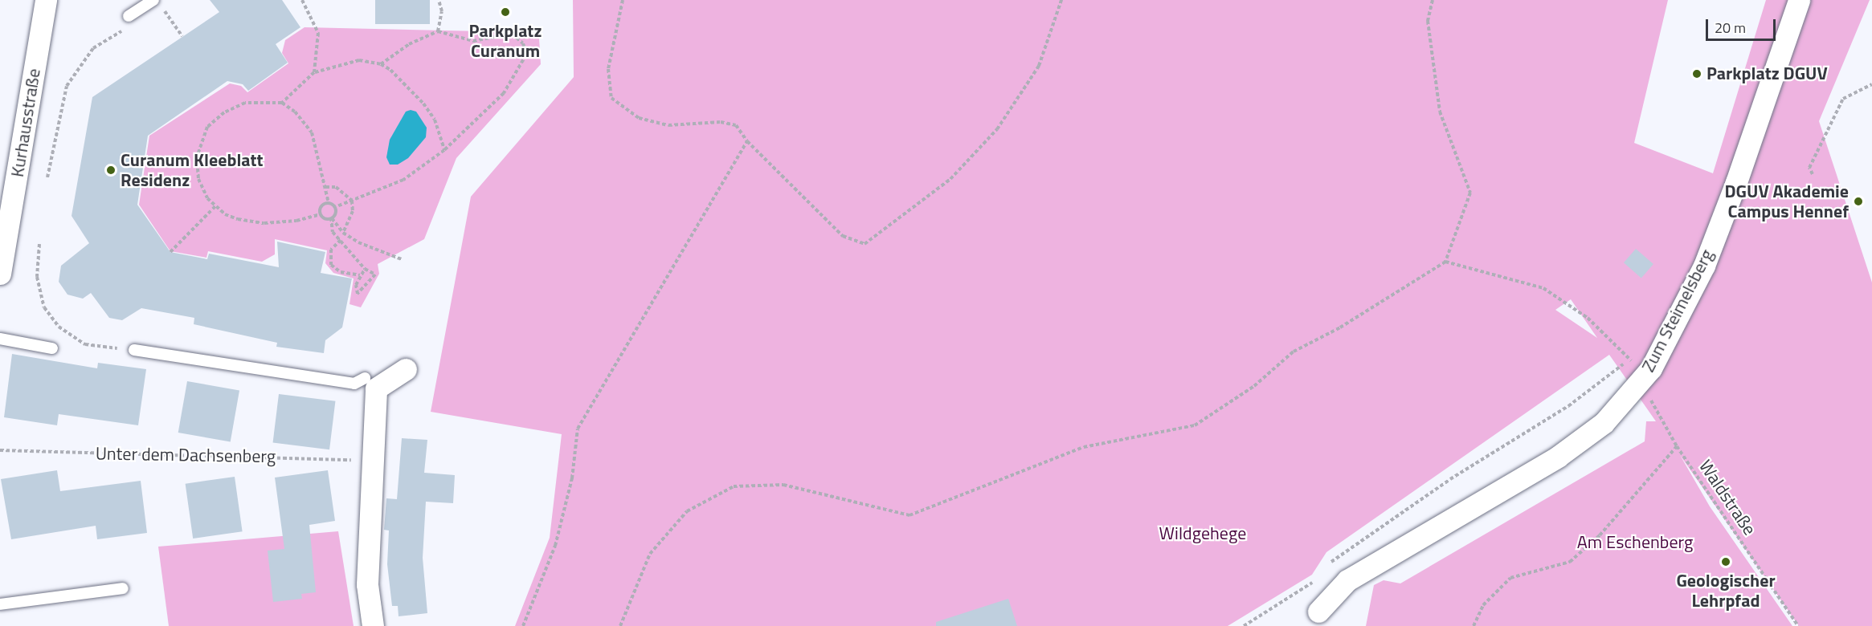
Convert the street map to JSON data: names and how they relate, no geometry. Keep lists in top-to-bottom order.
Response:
{
  "streets": {
    "street": ["Kurhausstraße", "Zum Steimelsberg"],
    "path": ["Unter dem Dachsenberg", "Waldstraße"]
  },
  "crossings": [
    ["Zum Steimelsberg", "Waldstraße"]
  ],
  "parks": ["Wildgehege", "Am Eschenberg"],
  "places": [
    "Parkplatz Curanum",
    "Parkplatz DGUV",
    "Curanum Kleeblatt Residenz",
    "DGUV Akademie Campus Hennef",
    "Geologischer Lehrpfad"
  ],
  "scale_bar": "20 m"
}
